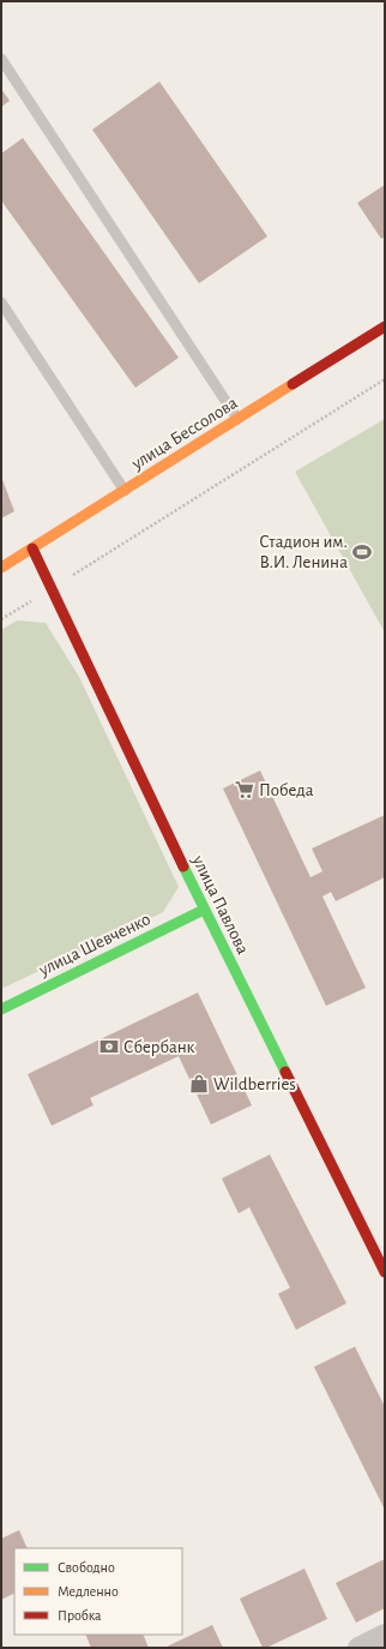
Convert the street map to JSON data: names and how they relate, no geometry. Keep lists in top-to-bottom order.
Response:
{
  "streets": {
    "street": ["улица Бессолова", "улица Павлова", "улица Шевченко"]
  },
  "crossings": [
    ["улица Бессолова", "улица Павлова"],
    ["улица Павлова", "улица Шевченко"]
  ],
  "places": {
    "sports": ["Стадион им. В.И. Ленина"],
    "supermarket": ["Победа"],
    "bank": ["Сбербанк"],
    "shop": ["Wildberries"]
  },
  "legend": ["Свободно", "Медленно", "Пробка"]
}
